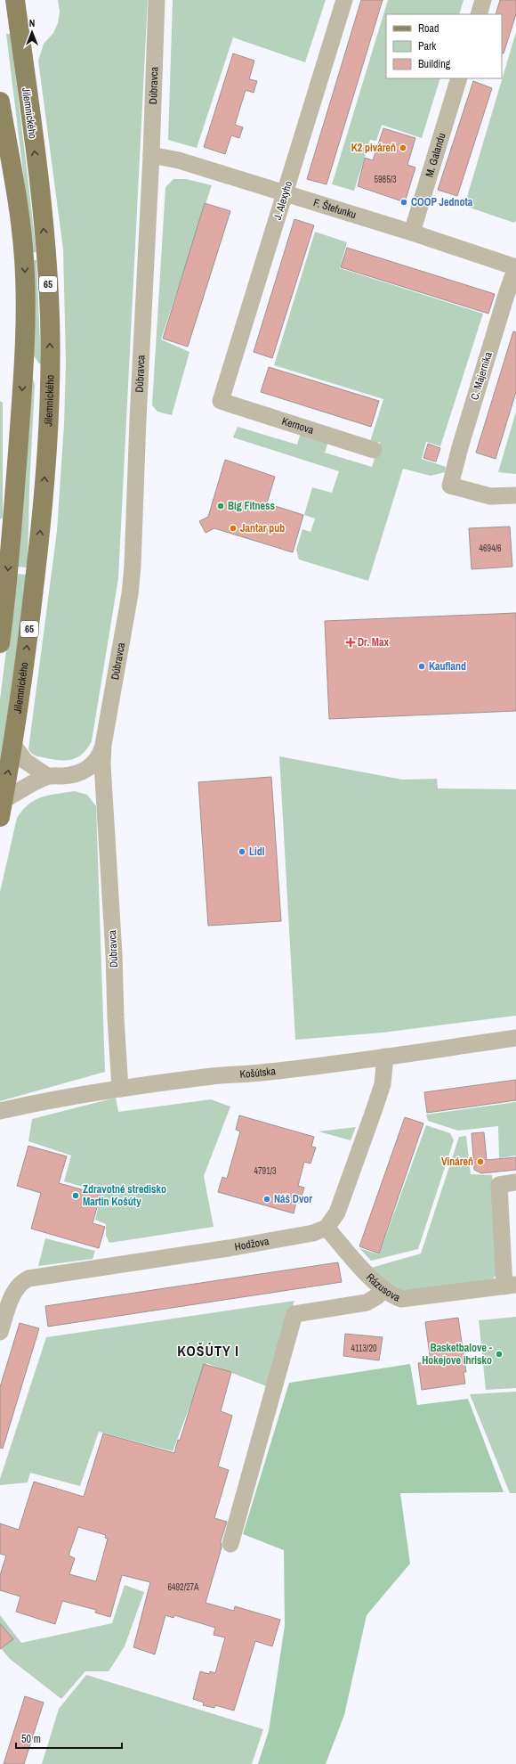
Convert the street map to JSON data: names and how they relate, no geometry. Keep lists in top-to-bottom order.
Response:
{
  "streets": {
    "main road": ["Jilemnického", "65"],
    "street": [
      "Dúbravca",
      "M. Galandu",
      "J. Alexyho",
      "F. Štefunku",
      "C. Majerníka",
      "Kernova",
      "Košútska",
      "Hodžova",
      "Rázusova"
    ]
  },
  "crossings": [
    ["Dúbravca", "Jilemnického"],
    ["Dúbravca", "F. Štefunku"],
    ["Dúbravca", "Košútska"],
    ["M. Galandu", "F. Štefunku"],
    ["J. Alexyho", "F. Štefunku"],
    ["J. Alexyho", "Kernova"],
    ["F. Štefunku", "C. Majerníka"],
    ["Hodžova", "Rázusova"]
  ],
  "districts": ["KOŠÚTY I"],
  "places": {
    "other": [
      "K2 piváreň",
      "COOP Jednota",
      "Big Fitness",
      "Jantar pub",
      "Kaufland",
      "Lidl",
      "Vináreň",
      "Zdravotné stredisko Martin Košúty",
      "Náš Dvor",
      "Basketbalove - Hokejove ihrisko"
    ],
    "health": ["Dr. Max"]
  },
  "house_numbers": [
    "5985/3",
    "4694/6",
    "4791/3",
    "4113/20",
    "6492/27A"
  ],
  "legend": ["Road", "Park", "Building"],
  "scale_bar": "50 m",
  "north": "top"
}
